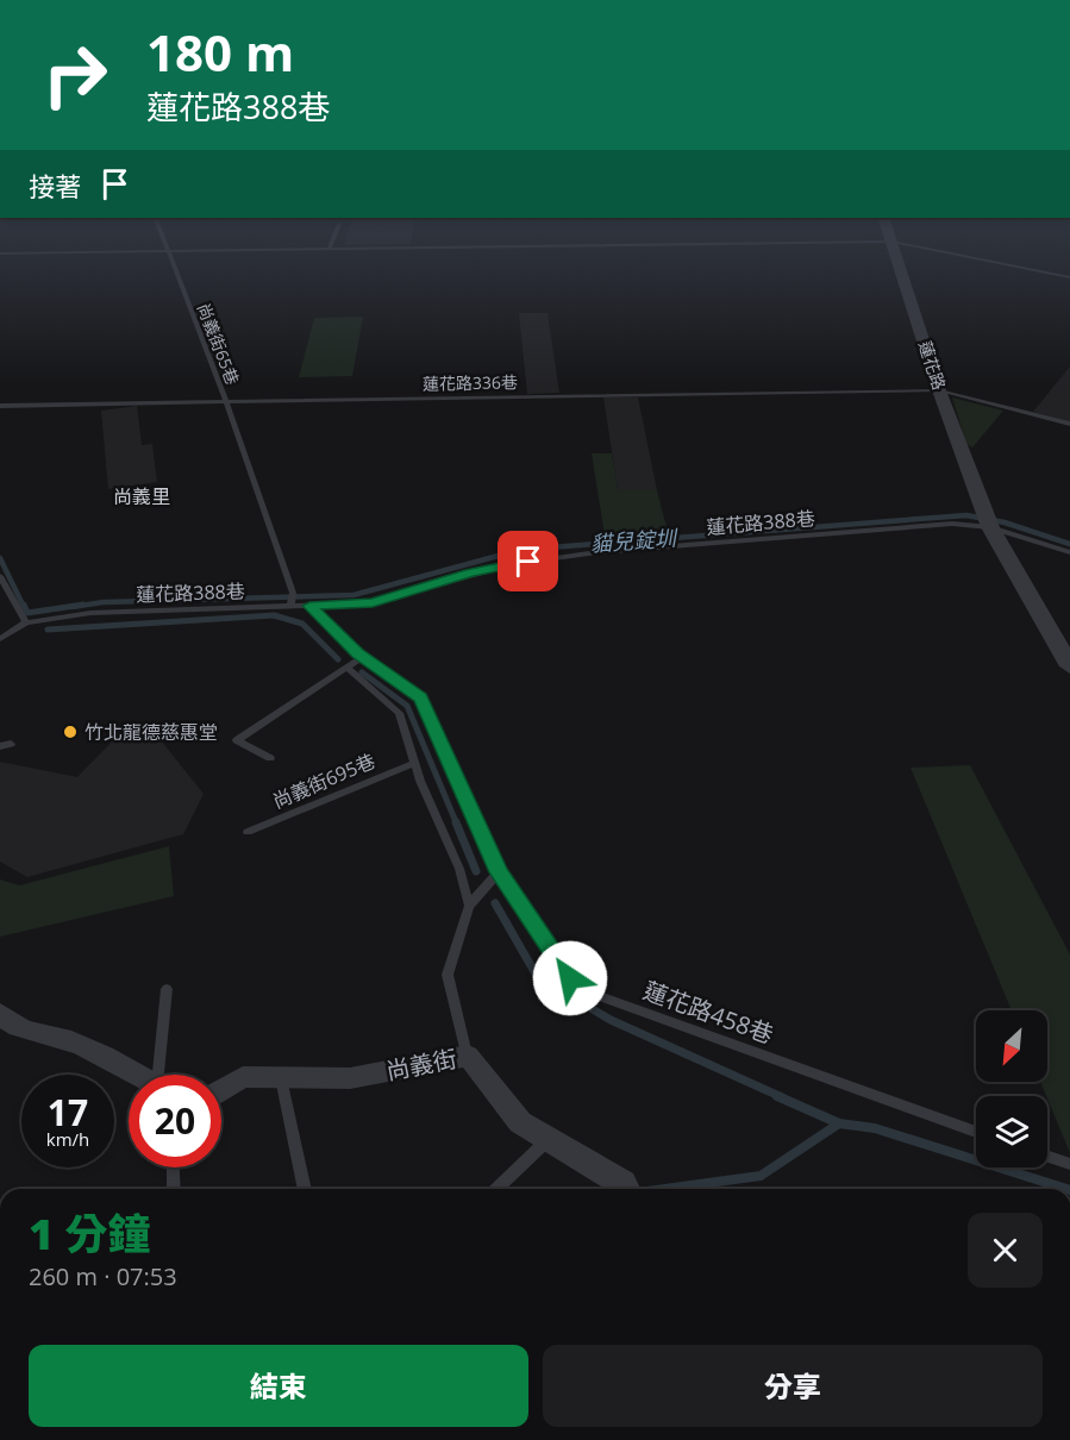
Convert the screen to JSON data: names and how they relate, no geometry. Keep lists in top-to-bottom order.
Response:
{
  "streets": {
    "street": ["蓮花路", "尚義街"],
    "lane": [
      "尚義街65巷",
      "蓮花路336巷",
      "蓮花路388巷",
      "尚義街695巷",
      "蓮花路458巷"
    ]
  },
  "crossings": [
    ["尚義街65巷", "蓮花路336巷"],
    ["尚義街65巷", "蓮花路388巷"],
    ["蓮花路", "蓮花路336巷"],
    ["蓮花路", "蓮花路388巷"],
    ["蓮花路388巷", "蓮花路458巷"]
  ],
  "districts": ["尚義里"],
  "water": ["貓兒錠圳"],
  "places": ["竹北龍德慈惠堂"],
  "north": "bottom left",
  "page": {
    "turn": ["180 m", "蓮花路388巷"],
    "then": "接著",
    "speed": "17 km/h",
    "limit": "20",
    "heading": ["1 分鐘", "260 m · 07:53"],
    "buttons": ["結束", "分享"]
  }
}
